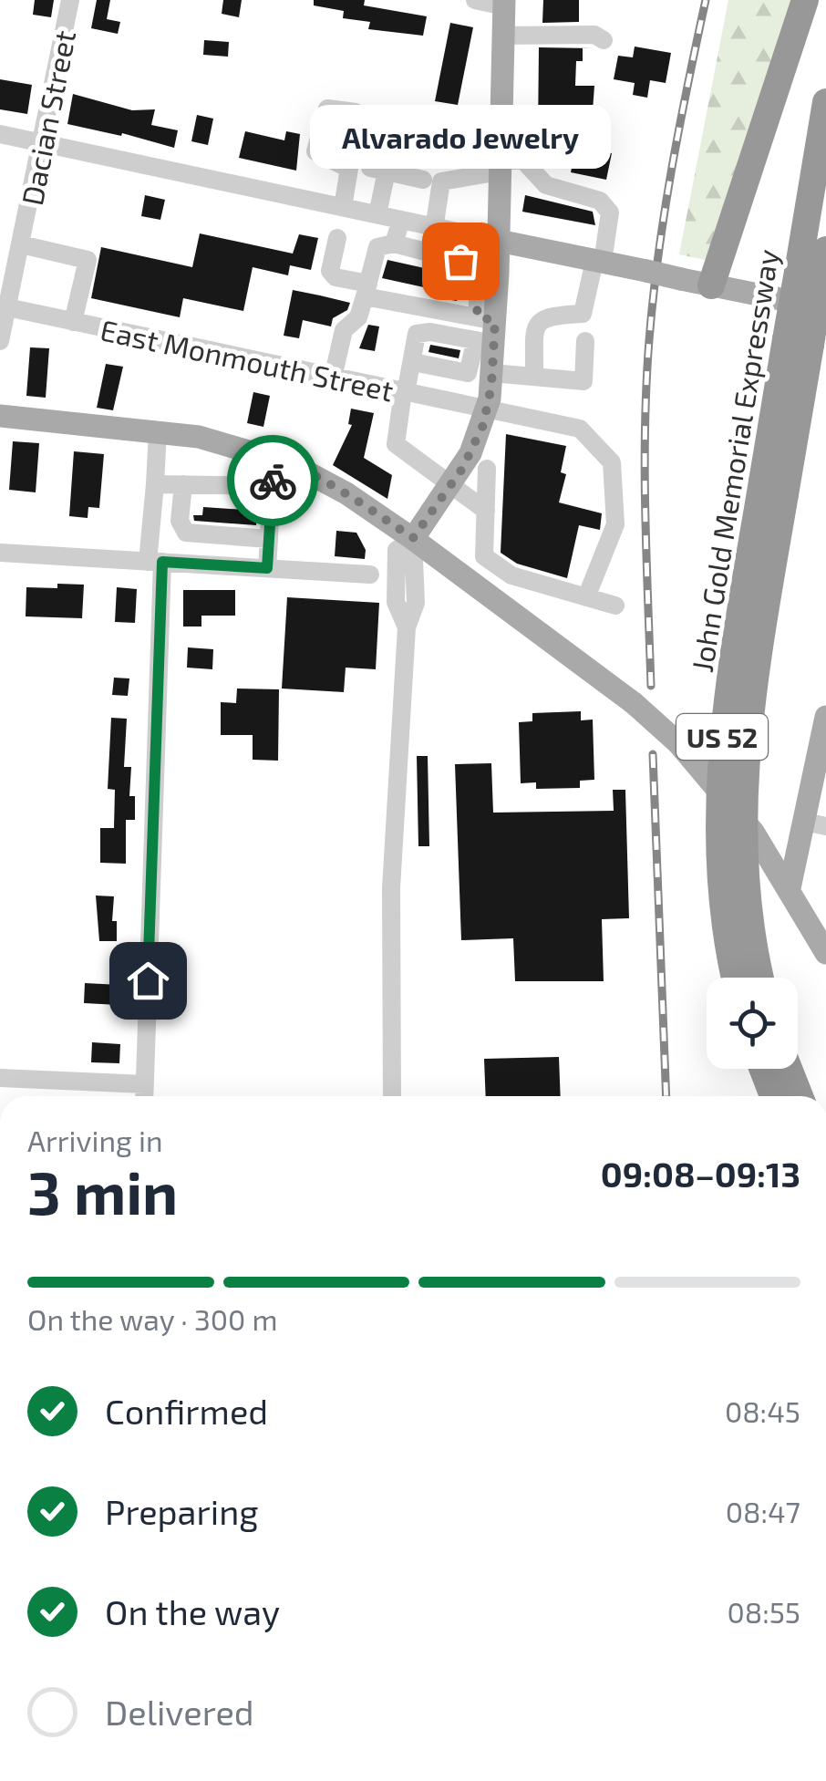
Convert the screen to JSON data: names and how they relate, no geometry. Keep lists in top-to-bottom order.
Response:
{
  "streets": {
    "highway": ["John Gold Memorial Expressway", "US 52"],
    "street": ["Dacian Street", "East Monmouth Street"]
  },
  "crossings": [
    ["Dacian Street", "East Monmouth Street"]
  ],
  "places": ["Alvarado Jewelry"],
  "page": {
    "bubble": "Alvarado Jewelry",
    "heading": ["3 min", "Arriving in", "09:08–09:13"],
    "bar": "On the way · 300 m",
    "list": [
      ["Confirmed", "08:45"],
      ["Preparing", "08:47"],
      ["On the way", "08:55"],
      "Delivered"
    ]
  }
}
